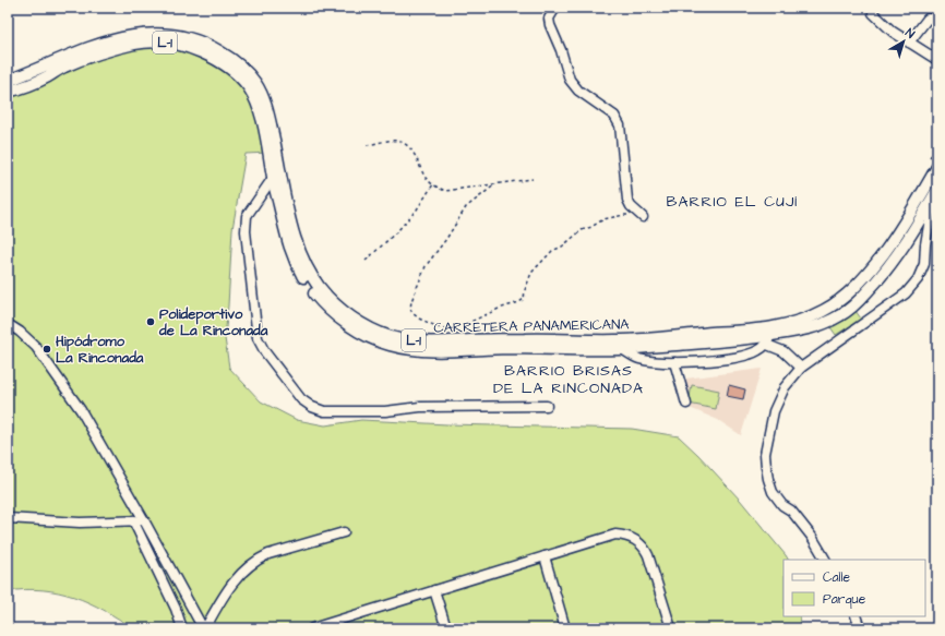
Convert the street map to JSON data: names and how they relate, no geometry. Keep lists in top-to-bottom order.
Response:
{
  "streets": {
    "main road": ["L-1", "CARRETERA PANAMERICANA"]
  },
  "districts": ["BARRIO EL CUJÍ", "BARRIO BRISAS DE LA RINCONADA"],
  "places": ["Polideportivo de La Rinconada", "Hipódromo La Rinconada"],
  "legend": ["Calle", "Parque"],
  "north": "top right"
}
